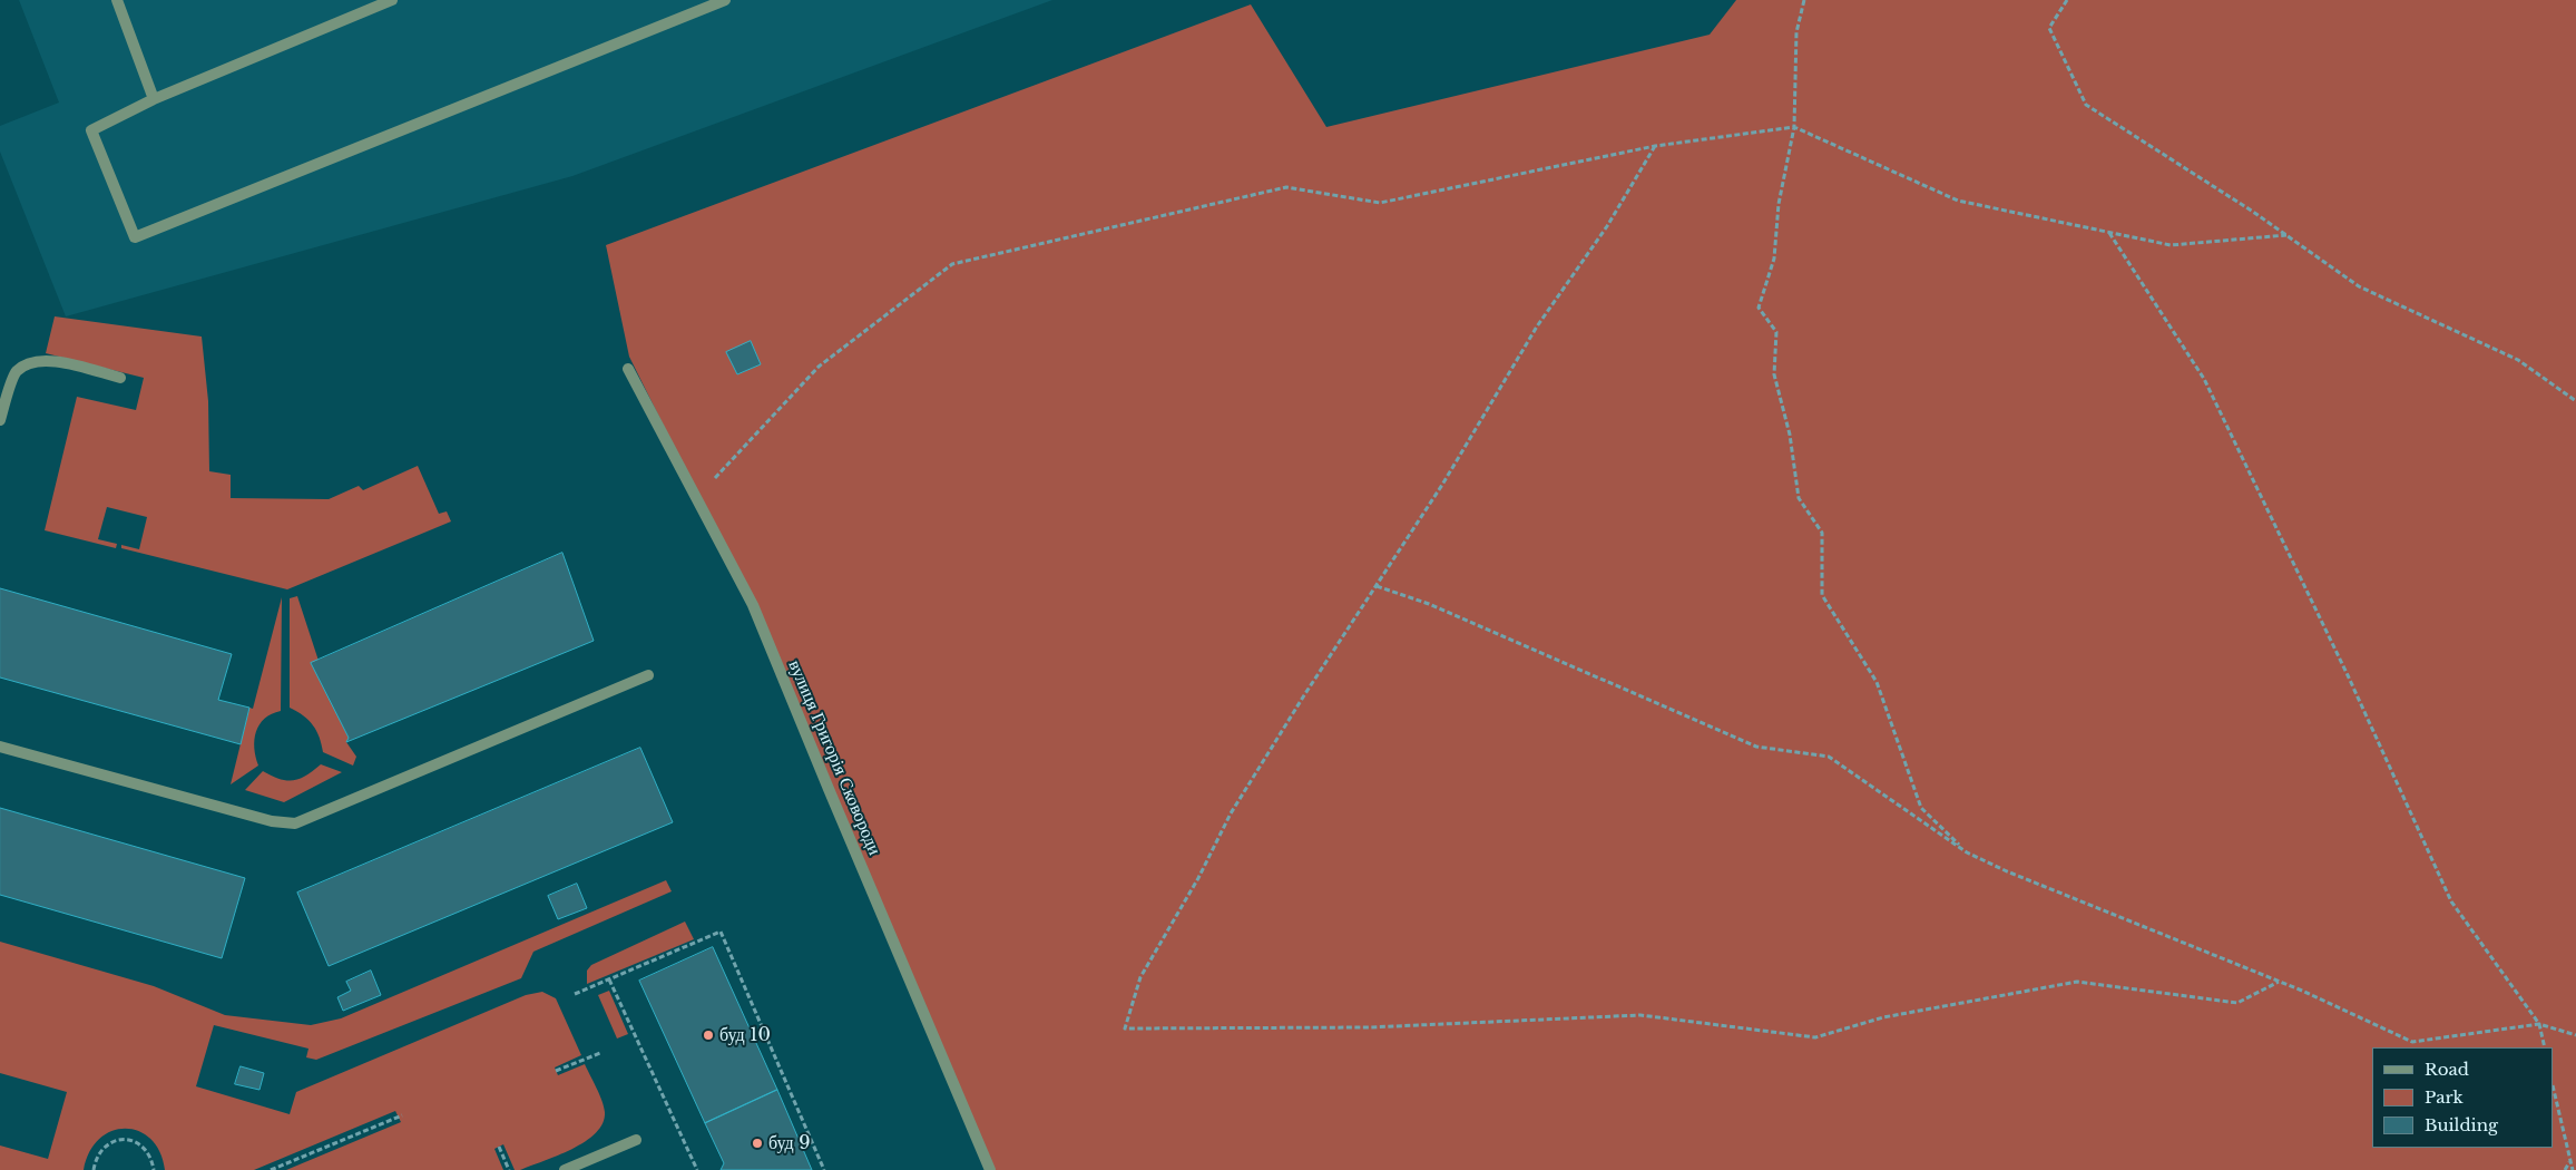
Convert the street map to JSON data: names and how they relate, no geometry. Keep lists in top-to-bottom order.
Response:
{
  "streets": {
    "street": ["вулиця Григорія Сковороди"]
  },
  "places": ["буд 10", "буд 9"],
  "legend": ["Road", "Park", "Building"]
}
